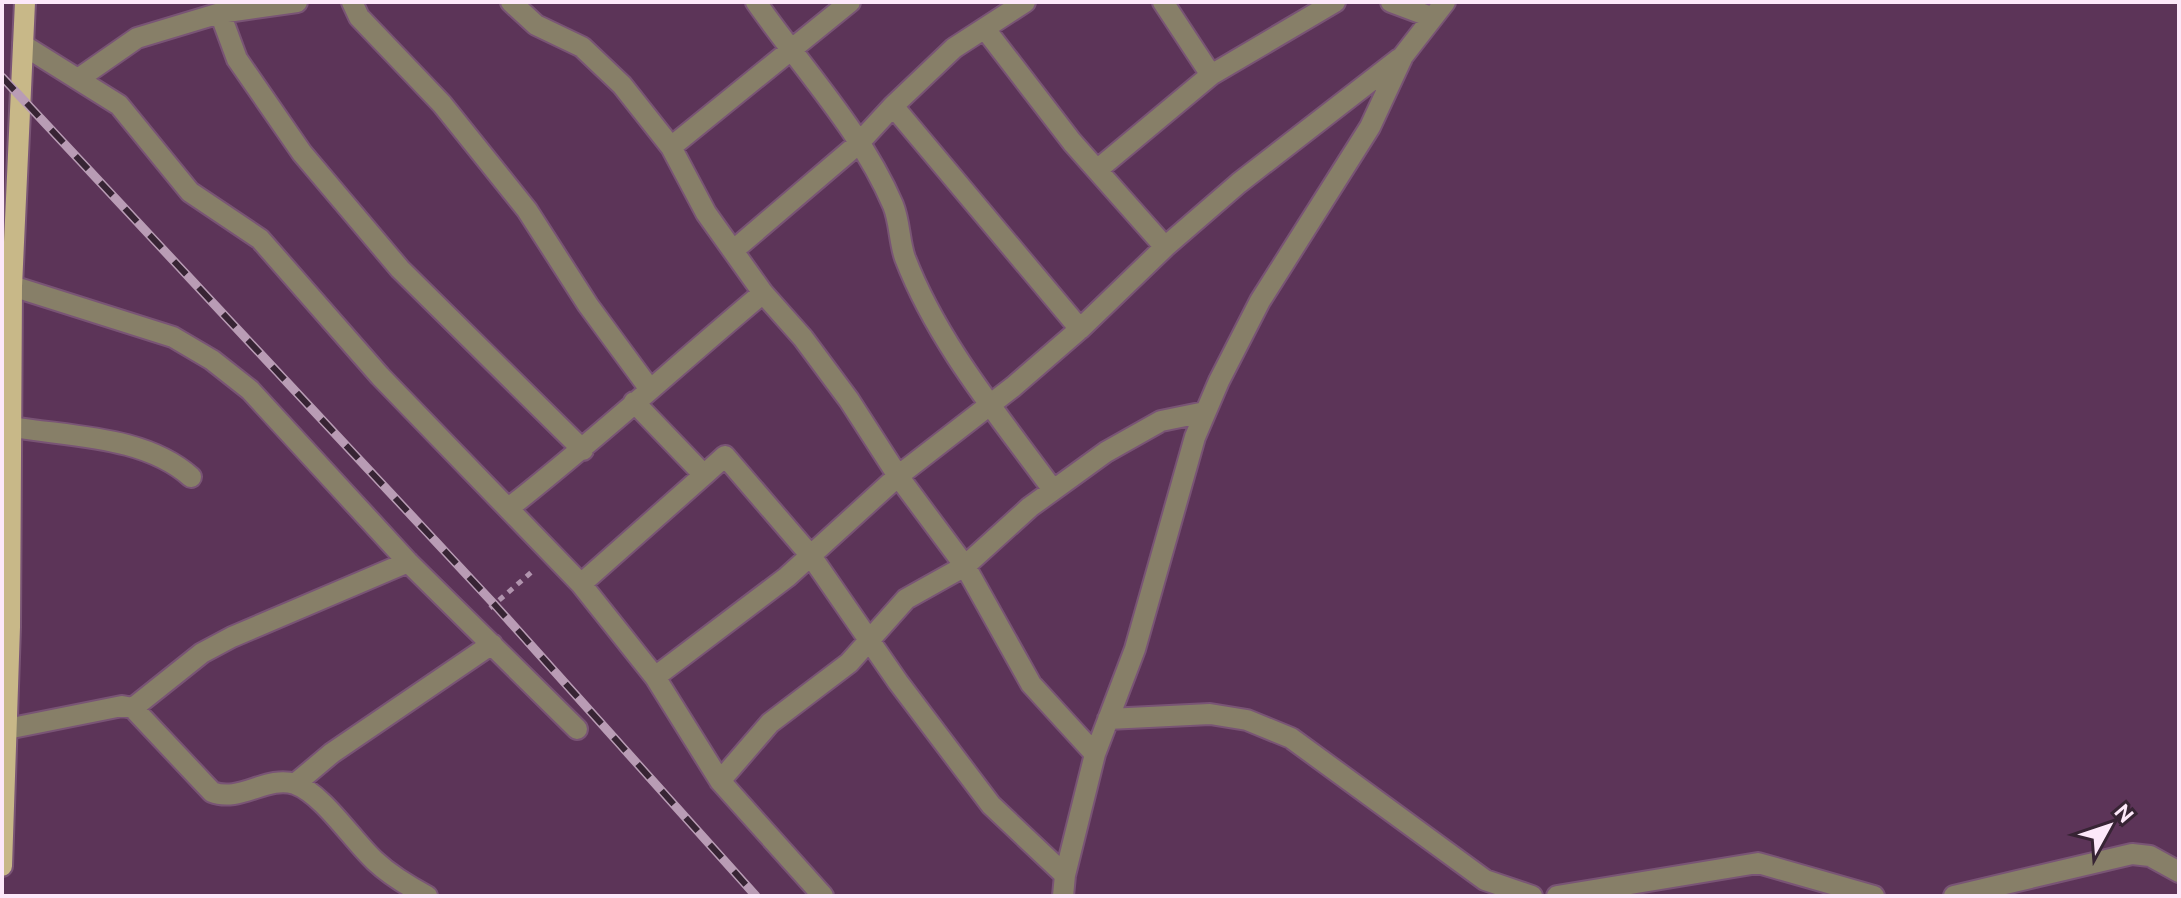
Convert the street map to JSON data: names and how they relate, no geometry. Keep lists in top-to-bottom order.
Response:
{
  "north": "top right"
}
